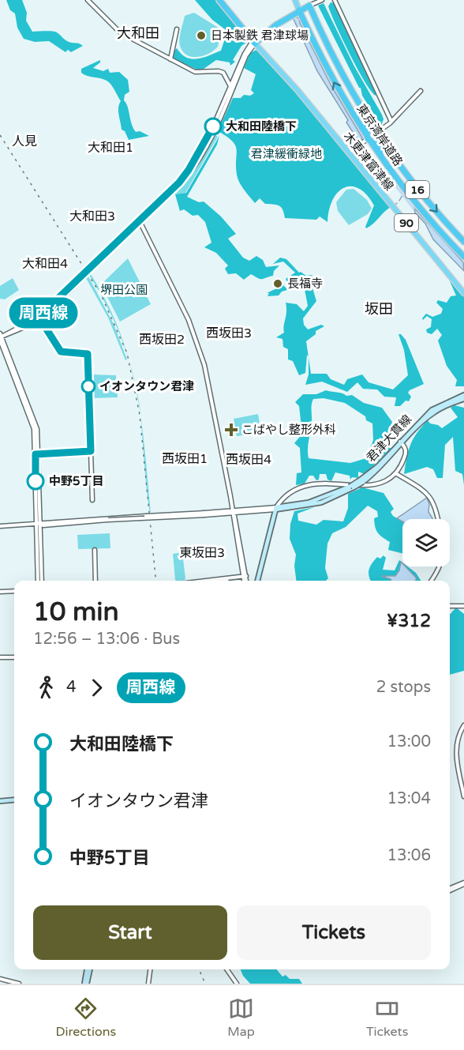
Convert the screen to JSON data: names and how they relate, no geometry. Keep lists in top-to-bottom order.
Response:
{
  "streets": {
    "highway": ["東京湾岸道路", "16"],
    "main road": ["木更津富津線", "90", "君津大貫線"]
  },
  "districts": [
    "大和田",
    "人見",
    "大和田1",
    "大和田3",
    "大和田4",
    "坂田",
    "西坂田3",
    "西坂田2",
    "西坂田1",
    "西坂田4",
    "東坂田3"
  ],
  "parks": ["君津緩衝緑地", "堺田公園"],
  "places": {
    "other": [
      "日本製鉄 君津球場",
      "大和田陸橋下",
      "長福寺",
      "イオンタウン君津",
      "中野5丁目"
    ],
    "health": ["こばやし整形外科"]
  },
  "lines": ["bus line 周西線"],
  "page": {
    "on_map": "周西線",
    "heading": ["10 min", "12:56 – 13:06 · Bus", "¥312"],
    "legs": ["4", "周西線", "2 stops"],
    "list": [
      {
        "name": "大和田陸橋下",
        "value": "13:00"
      },
      {
        "name": "イオンタウン君津",
        "value": "13:04"
      },
      {
        "name": "中野5丁目",
        "value": "13:06"
      }
    ],
    "buttons": ["Start", "Tickets"],
    "tabs": ["Directions", "Map", "Tickets"]
  }
}
